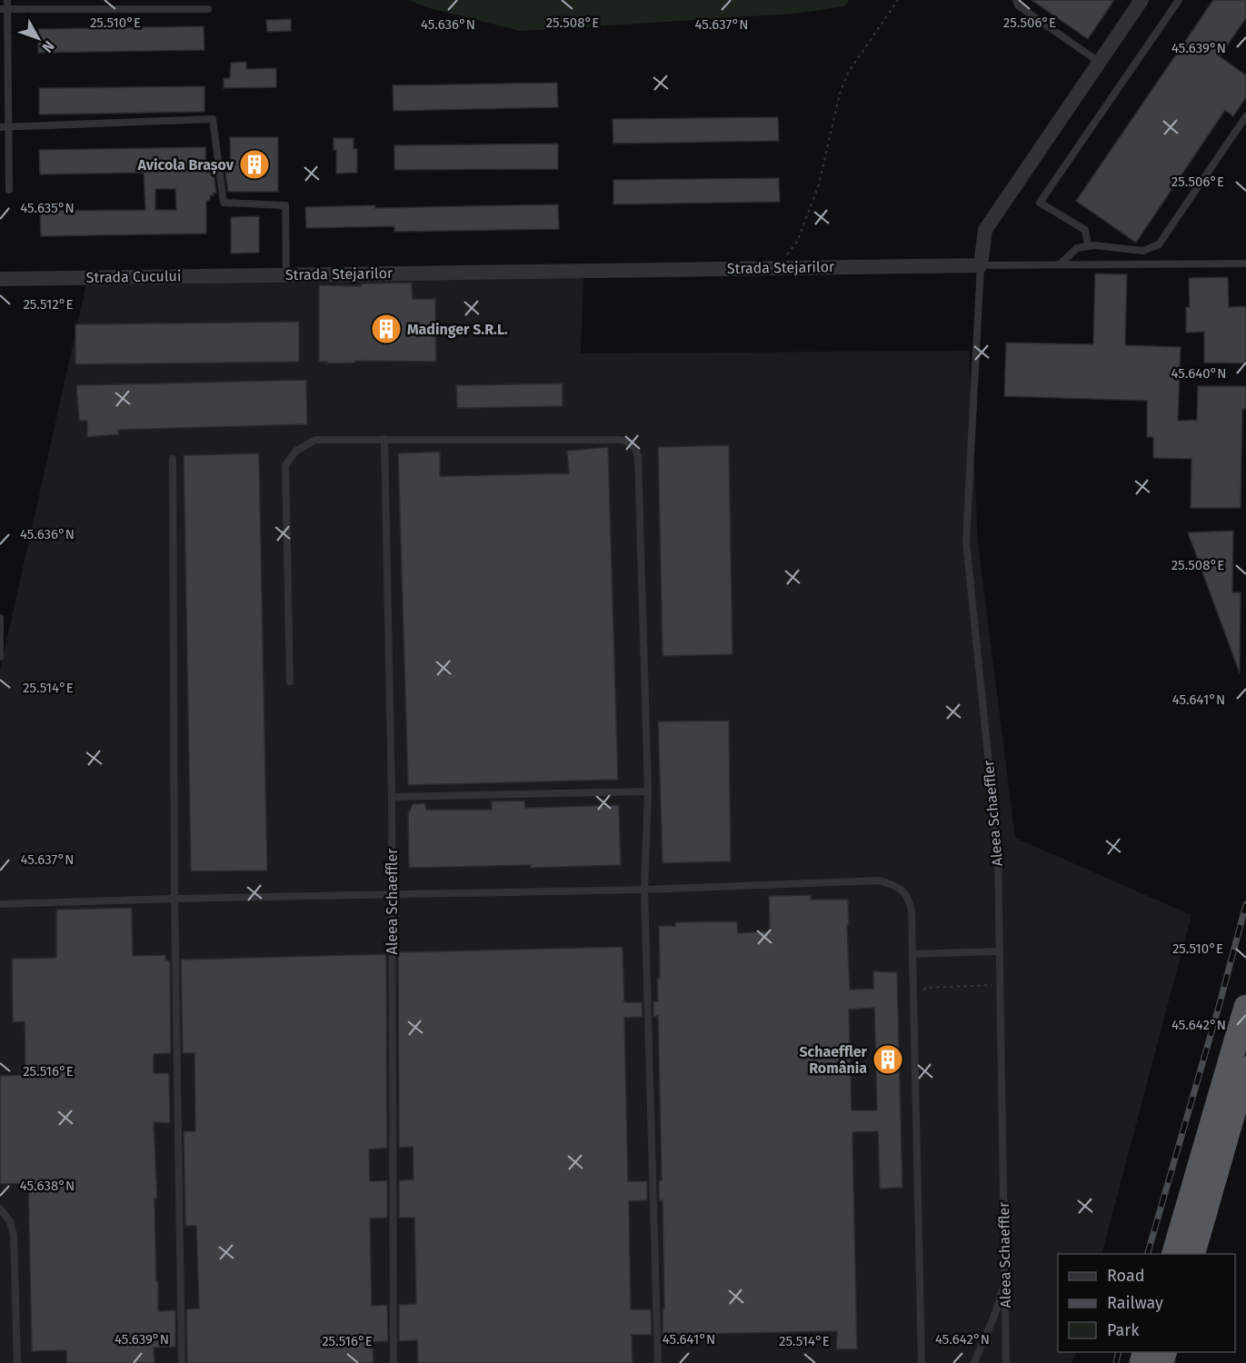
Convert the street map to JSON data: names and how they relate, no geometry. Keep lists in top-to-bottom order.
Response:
{
  "streets": {
    "street": ["Strada Stejarilor", "Strada Cucului"],
    "lane": ["Aleea Schaeffler"]
  },
  "crossings": [
    ["Strada Stejarilor", "Strada Cucului"],
    ["Strada Stejarilor", "Aleea Schaeffler"]
  ],
  "places": {
    "building": ["Avicola Brașov", "Madinger S.R.L.", "Schaeffler România"]
  },
  "legend": ["Road", "Railway", "Park"],
  "north": "bottom right",
  "coordinates": [
    "25.510°E",
    "25.508°E",
    "25.506°E",
    "45.636°N",
    "45.637°N",
    "45.639°N",
    "45.635°N",
    "25.512°E",
    "45.640°N",
    "25.514°E",
    "45.641°N",
    "45.642°N",
    "25.516°E",
    "45.638°N"
  ]
}
